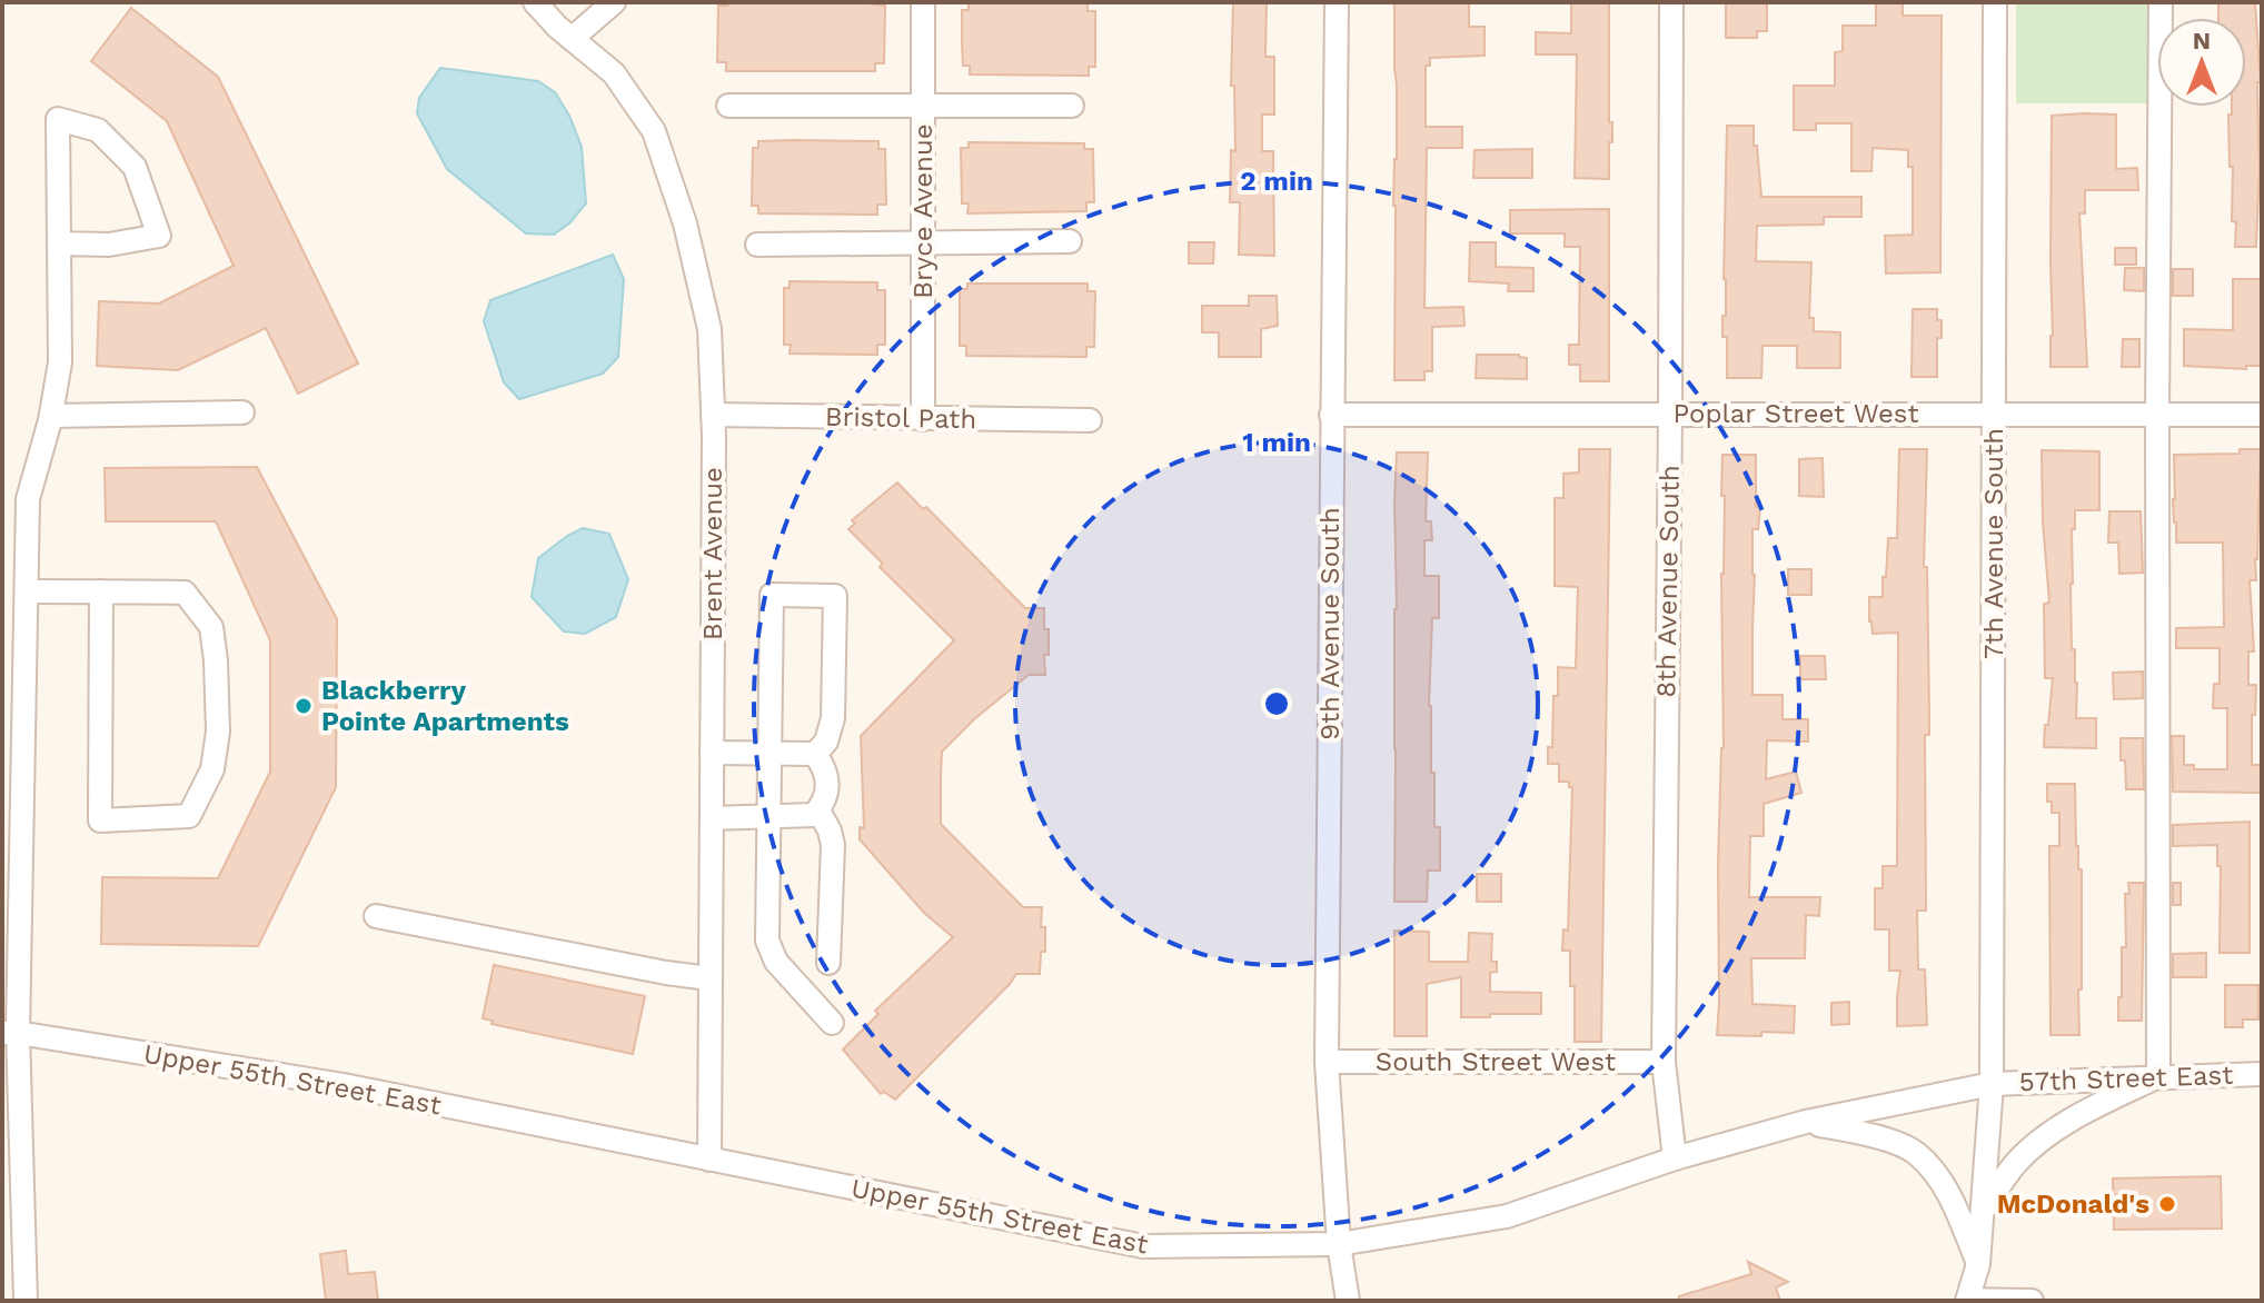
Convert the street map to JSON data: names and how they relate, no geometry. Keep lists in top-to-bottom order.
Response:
{
  "streets": {
    "street": [
      "Bryce Avenue",
      "Poplar Street West",
      "Bristol Path",
      "7th Avenue South",
      "Brent Avenue",
      "8th Avenue South",
      "9th Avenue South",
      "South Street West",
      "57th Street East",
      "Upper 55th Street East"
    ]
  },
  "crossings": [
    ["Bryce Avenue", "Bristol Path"],
    ["Poplar Street West", "7th Avenue South"],
    ["Poplar Street West", "8th Avenue South"],
    ["Poplar Street West", "9th Avenue South"],
    ["Bristol Path", "Brent Avenue"],
    ["7th Avenue South", "57th Street East"],
    ["7th Avenue South", "Upper 55th Street East"],
    ["Brent Avenue", "Upper 55th Street East"],
    ["8th Avenue South", "South Street West"],
    ["8th Avenue South", "Upper 55th Street East"],
    ["9th Avenue South", "South Street West"],
    ["9th Avenue South", "Upper 55th Street East"],
    ["57th Street East", "Upper 55th Street East"]
  ],
  "places": ["Blackberry Pointe Apartments", "McDonald's"],
  "north": "top",
  "rings": ["2 min", "1 min"]
}
